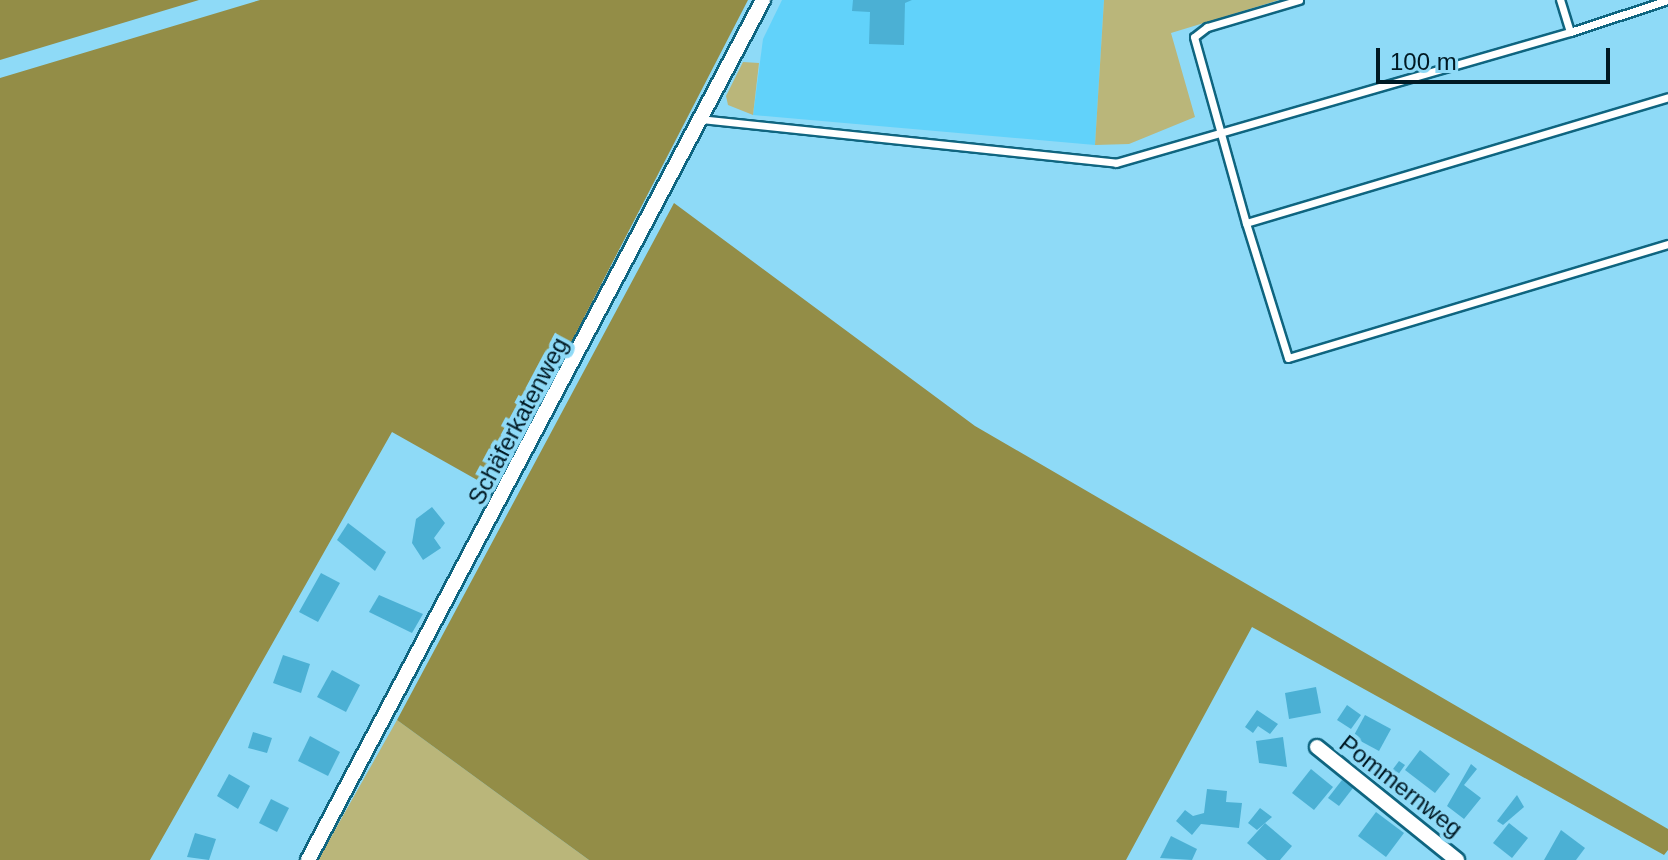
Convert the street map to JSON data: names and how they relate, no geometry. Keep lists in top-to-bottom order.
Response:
{
  "streets": {
    "street": ["Schäferkatenweg", "Pommernweg"]
  },
  "scale_bar": "100 m"
}
